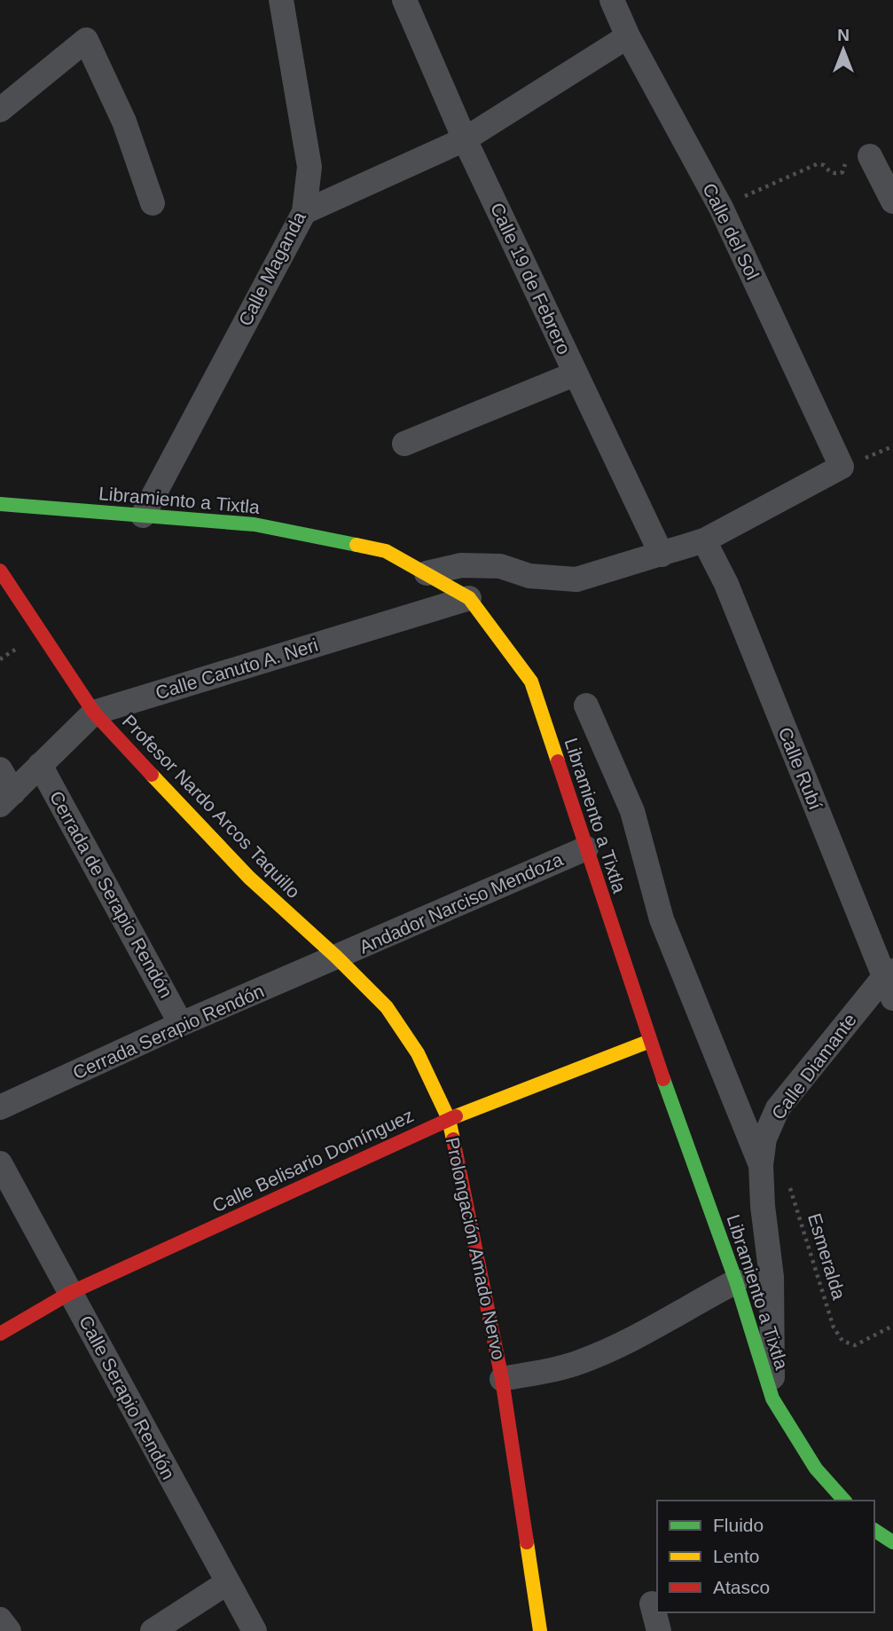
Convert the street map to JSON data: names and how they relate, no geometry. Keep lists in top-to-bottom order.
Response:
{
  "streets": {
    "street": [
      "Calle del Sol",
      "Calle Maganda",
      "Calle 19 de Febrero",
      "Libramiento a Tixtla",
      "Calle Canuto A. Neri",
      "Calle Rubí",
      "Profesor Nardo Arcos Taquillo",
      "Cerrada de Serapio Rendón",
      "Andador Narciso Mendoza",
      "Cerrada Serapio Rendón",
      "Calle Diamante",
      "Calle Belisario Domínguez",
      "Prolongación Amado Nervo",
      "Calle Serapio Rendón"
    ],
    "path": ["Esmeralda"]
  },
  "crossings": [
    ["Calle del Sol", "Calle Rubí"],
    ["Calle Maganda", "Libramiento a Tixtla"],
    ["Libramiento a Tixtla", "Calle Canuto A. Neri"],
    ["Libramiento a Tixtla", "Andador Narciso Mendoza"],
    ["Libramiento a Tixtla", "Calle Diamante"],
    ["Libramiento a Tixtla", "Calle Belisario Domínguez"],
    ["Libramiento a Tixtla", "Prolongación Amado Nervo"],
    ["Calle Canuto A. Neri", "Profesor Nardo Arcos Taquillo"],
    ["Calle Canuto A. Neri", "Cerrada de Serapio Rendón"],
    ["Calle Rubí", "Calle Diamante"],
    ["Profesor Nardo Arcos Taquillo", "Andador Narciso Mendoza"],
    ["Profesor Nardo Arcos Taquillo", "Cerrada Serapio Rendón"],
    ["Profesor Nardo Arcos Taquillo", "Calle Belisario Domínguez"],
    ["Profesor Nardo Arcos Taquillo", "Prolongación Amado Nervo"],
    ["Cerrada de Serapio Rendón", "Cerrada Serapio Rendón"],
    ["Andador Narciso Mendoza", "Cerrada Serapio Rendón"],
    ["Calle Belisario Domínguez", "Prolongación Amado Nervo"],
    ["Calle Belisario Domínguez", "Calle Serapio Rendón"]
  ],
  "legend": ["Fluido", "Lento", "Atasco"],
  "north": "top"
}
